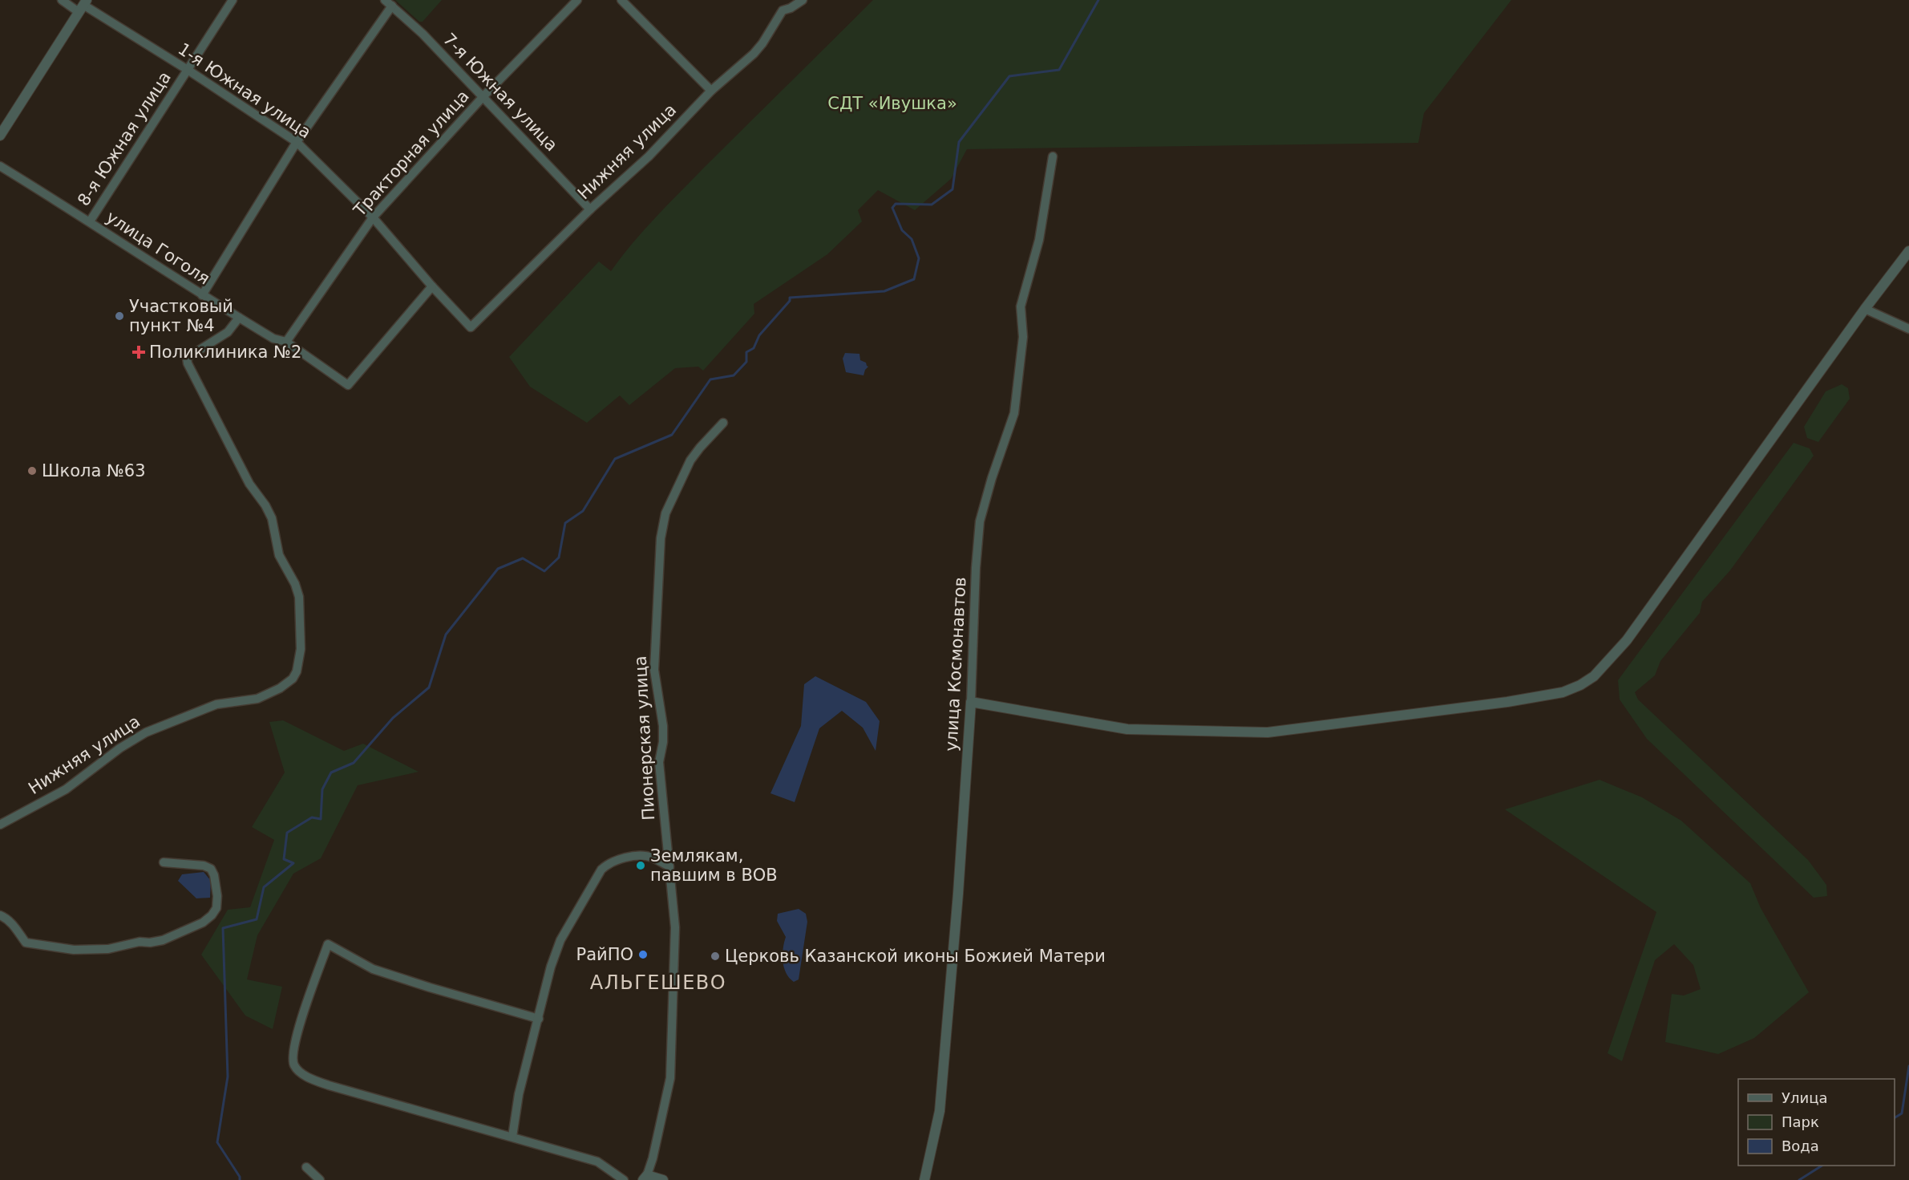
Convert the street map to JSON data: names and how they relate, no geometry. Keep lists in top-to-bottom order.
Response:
{
  "streets": {
    "street": [
      "1-я Южная улица",
      "7-я Южная улица",
      "8-я Южная улица",
      "Нижняя улица",
      "Тракторная улица",
      "улица Гоголя",
      "улица Космонавтов",
      "Пионерская улица"
    ]
  },
  "crossings": [
    ["1-я Южная улица", "8-я Южная улица"],
    ["1-я Южная улица", "Нижняя улица"],
    ["1-я Южная улица", "Тракторная улица"],
    ["1-я Южная улица", "улица Гоголя"],
    ["7-я Южная улица", "Нижняя улица"],
    ["7-я Южная улица", "Тракторная улица"],
    ["8-я Южная улица", "улица Гоголя"],
    ["Нижняя улица", "улица Гоголя"],
    ["Тракторная улица", "улица Гоголя"]
  ],
  "districts": ["АЛЬГЕШЕВО"],
  "parks": ["СДТ «Ивушка»"],
  "places": {
    "other": [
      "Участковый пункт №4",
      "Школа №63",
      "Землякам, павшим в ВОВ",
      "РайПО",
      "Церковь Казанской иконы Божией Матери"
    ],
    "health": ["Поликлиника №2"]
  },
  "legend": ["Улица", "Парк", "Вода"]
}
